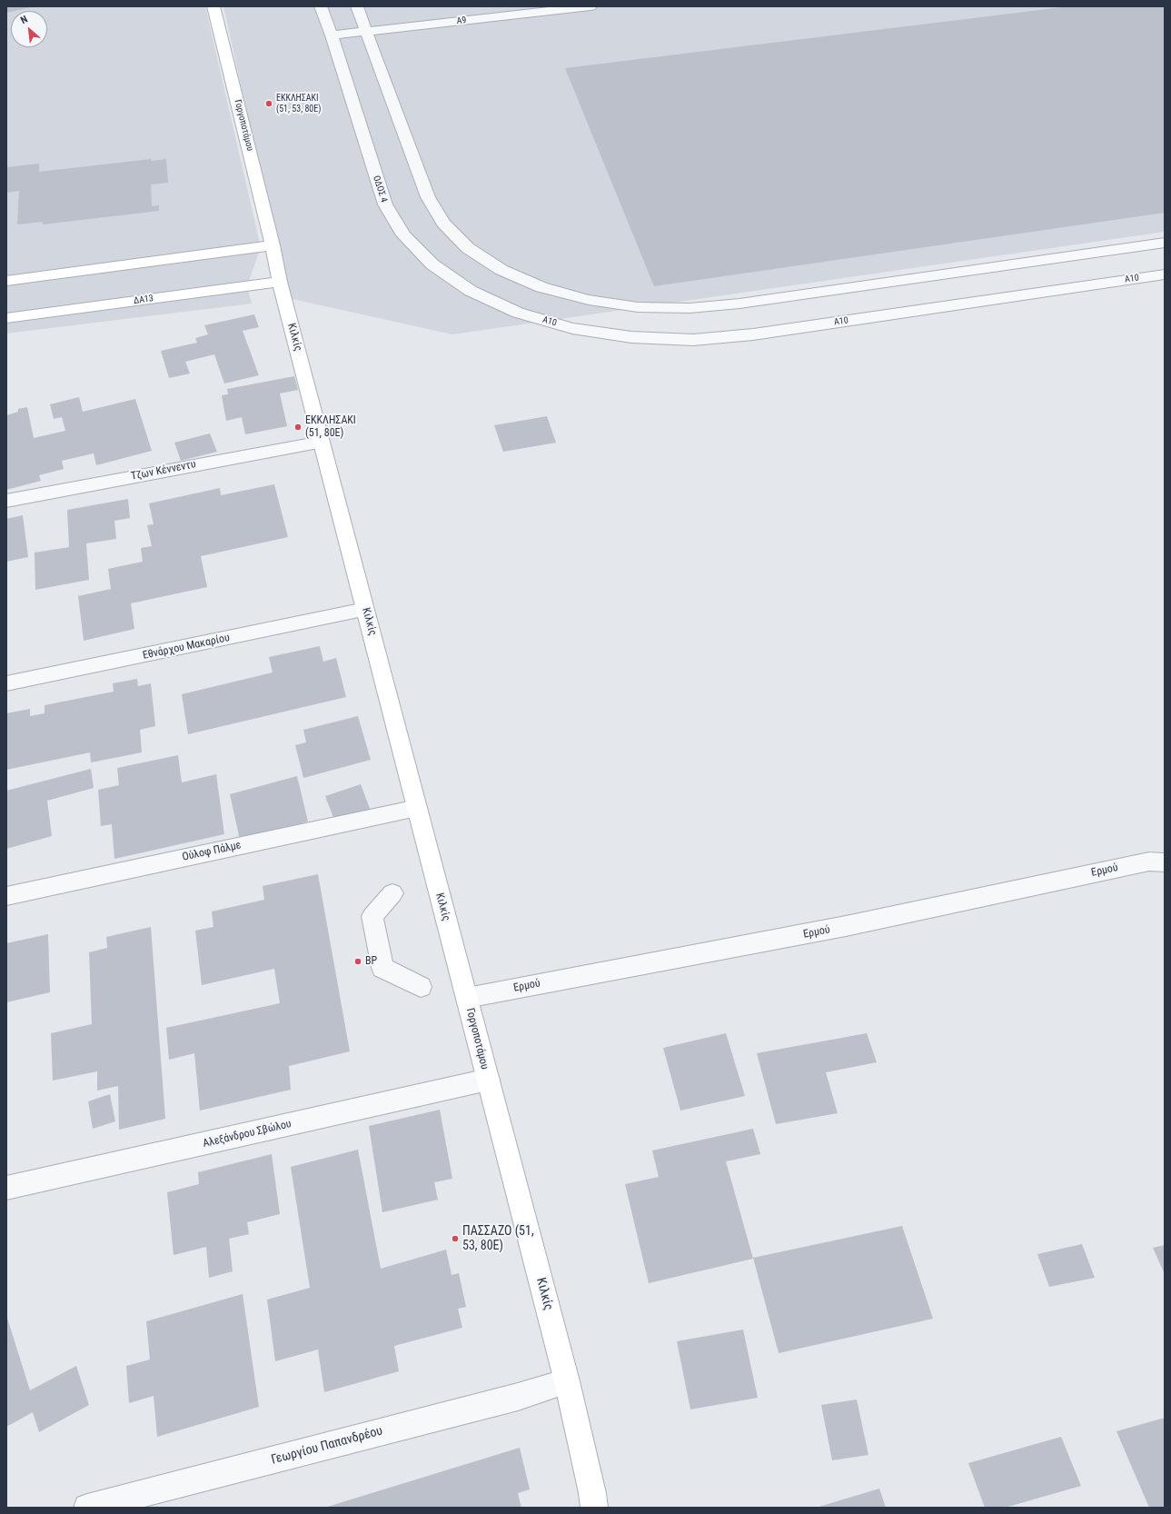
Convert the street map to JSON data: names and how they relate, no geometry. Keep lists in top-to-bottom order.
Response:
{
  "streets": {
    "main road": ["Γοργοποτάμου", "ΔΑ13", "Κιλκίς"],
    "street": [
      "Α9",
      "ΟΔΟΣ 4",
      "Α10",
      "Τζων Κέννεντυ",
      "Εθνάρχου Μακαρίου",
      "Ούλοφ Πάλμε",
      "Ερμού",
      "Αλεξάνδρου Σβώλου",
      "Γεωργίου Παπανδρέου"
    ]
  },
  "crossings": [
    ["Α9", "ΟΔΟΣ 4"],
    ["Γοργοποτάμου", "Κιλκίς"],
    ["Γοργοποτάμου", "Ερμού"],
    ["Γοργοποτάμου", "Αλεξάνδρου Σβώλου"],
    ["ΟΔΟΣ 4", "Α10"],
    ["ΔΑ13", "Κιλκίς"],
    ["Κιλκίς", "Τζων Κέννεντυ"],
    ["Κιλκίς", "Εθνάρχου Μακαρίου"],
    ["Κιλκίς", "Ούλοφ Πάλμε"],
    ["Κιλκίς", "Ερμού"],
    ["Κιλκίς", "Αλεξάνδρου Σβώλου"],
    ["Κιλκίς", "Γεωργίου Παπανδρέου"]
  ],
  "places": [
    "ΕΚΚΛΗΣΑΚΙ (51, 53, 80Ε)",
    "ΕΚΚΛΗΣΑΚΙ (51, 80Ε)",
    "BP",
    "ΠΑΣΣΑΖΟ (51, 53, 80Ε)"
  ],
  "north": "top left"
}
